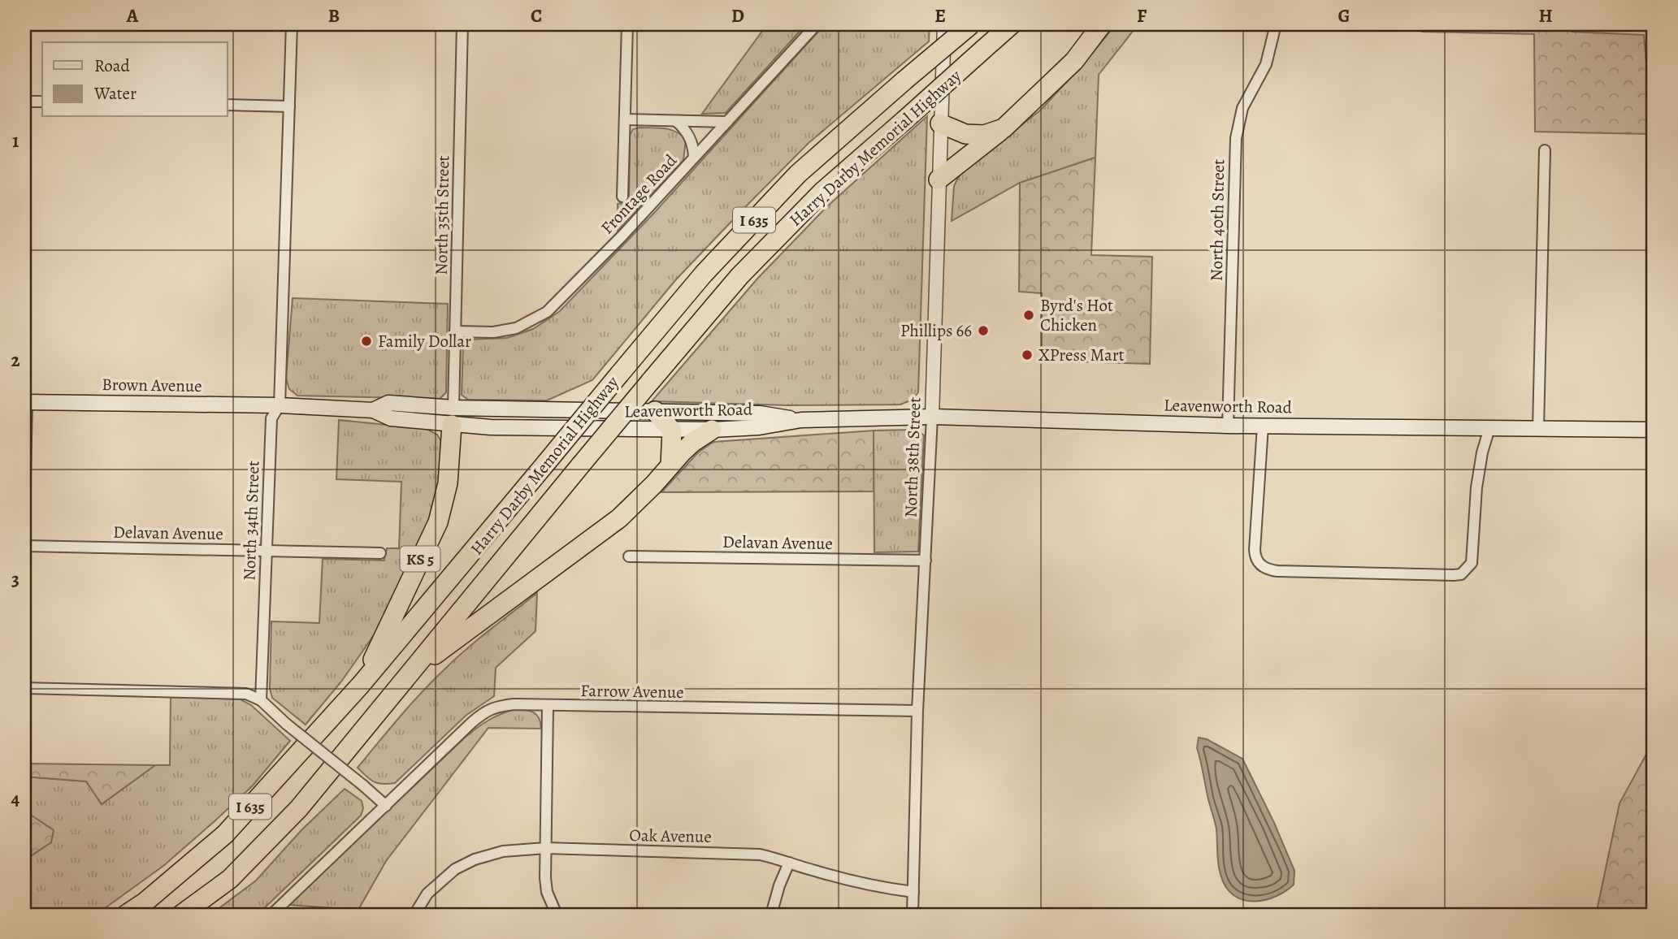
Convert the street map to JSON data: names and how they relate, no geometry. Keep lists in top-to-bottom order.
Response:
{
  "streets": {
    "highway": ["Harry Darby Memorial Highway", "I 635", "KS 5"],
    "main road": ["Brown Avenue", "Leavenworth Road"],
    "street": [
      "Frontage Road",
      "North 35th Street",
      "North 40th Street",
      "North 38th Street",
      "North 34th Street",
      "Delavan Avenue",
      "Farrow Avenue",
      "Oak Avenue"
    ]
  },
  "crossings": [
    ["Harry Darby Memorial Highway", "KS 5"],
    ["Frontage Road", "North 35th Street"],
    ["North 35th Street", "Leavenworth Road"],
    ["North 35th Street", "KS 5"],
    ["North 40th Street", "Leavenworth Road"],
    ["Brown Avenue", "Leavenworth Road"],
    ["Brown Avenue", "North 34th Street"],
    ["Leavenworth Road", "North 38th Street"],
    ["Leavenworth Road", "North 34th Street"],
    ["Leavenworth Road", "KS 5"],
    ["North 38th Street", "Delavan Avenue"],
    ["North 38th Street", "Farrow Avenue"],
    ["North 38th Street", "Oak Avenue"],
    ["North 34th Street", "Delavan Avenue"]
  ],
  "places": [
    "Byrd's Hot Chicken",
    "Phillips 66",
    "Family Dollar",
    "XPress Mart"
  ],
  "legend": ["Road", "Water"],
  "grid": {
    "columns": [
      "A",
      "B",
      "C",
      "D",
      "E",
      "F",
      "G",
      "H"
    ],
    "rows": [
      "1",
      "2",
      "3",
      "4"
    ]
  }
}
